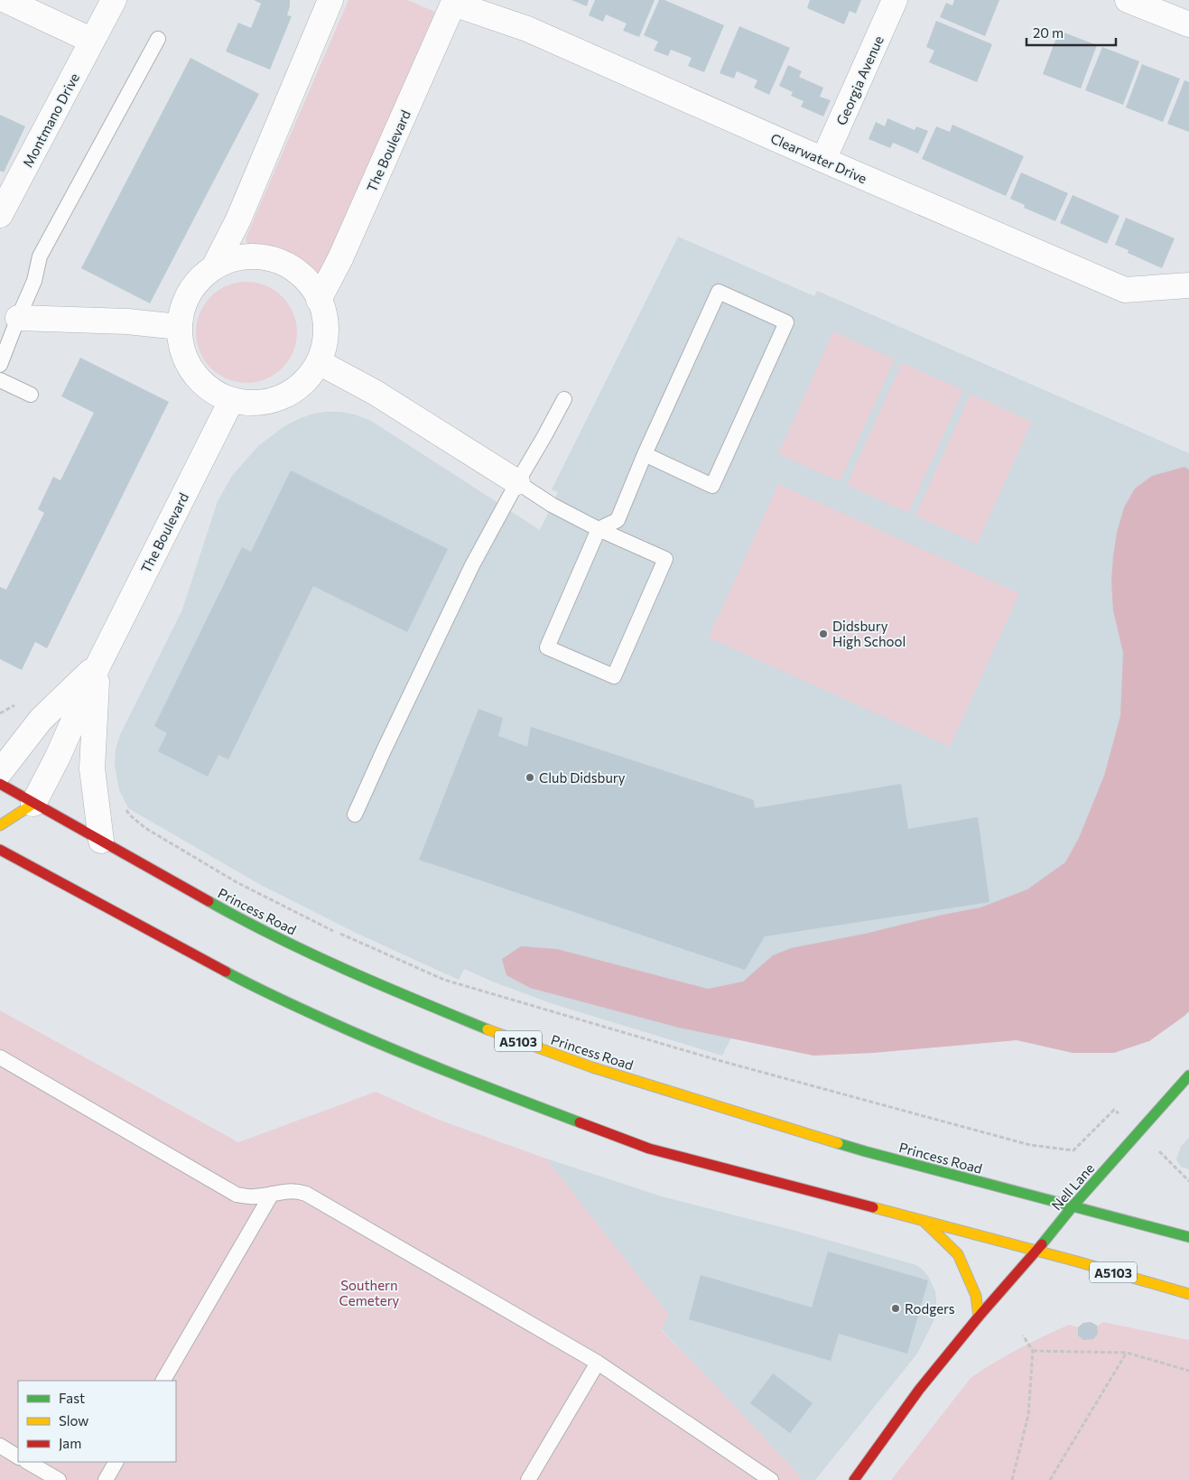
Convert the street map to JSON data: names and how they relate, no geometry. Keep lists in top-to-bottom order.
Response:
{
  "streets": {
    "main road": ["Princess Road", "A5103", "Nell Lane"],
    "street": [
      "Georgia Avenue",
      "Montmano Drive",
      "The Boulevard",
      "Clearwater Drive"
    ]
  },
  "crossings": [
    ["Georgia Avenue", "Clearwater Drive"],
    ["The Boulevard", "Clearwater Drive"],
    ["The Boulevard", "Princess Road"],
    ["Princess Road", "Nell Lane"],
    ["A5103", "Nell Lane"]
  ],
  "parks": ["Southern Cemetery"],
  "places": ["Didsbury High School", "Club Didsbury", "Rodgers"],
  "legend": ["Fast", "Slow", "Jam"],
  "scale_bar": "20 m"
}
